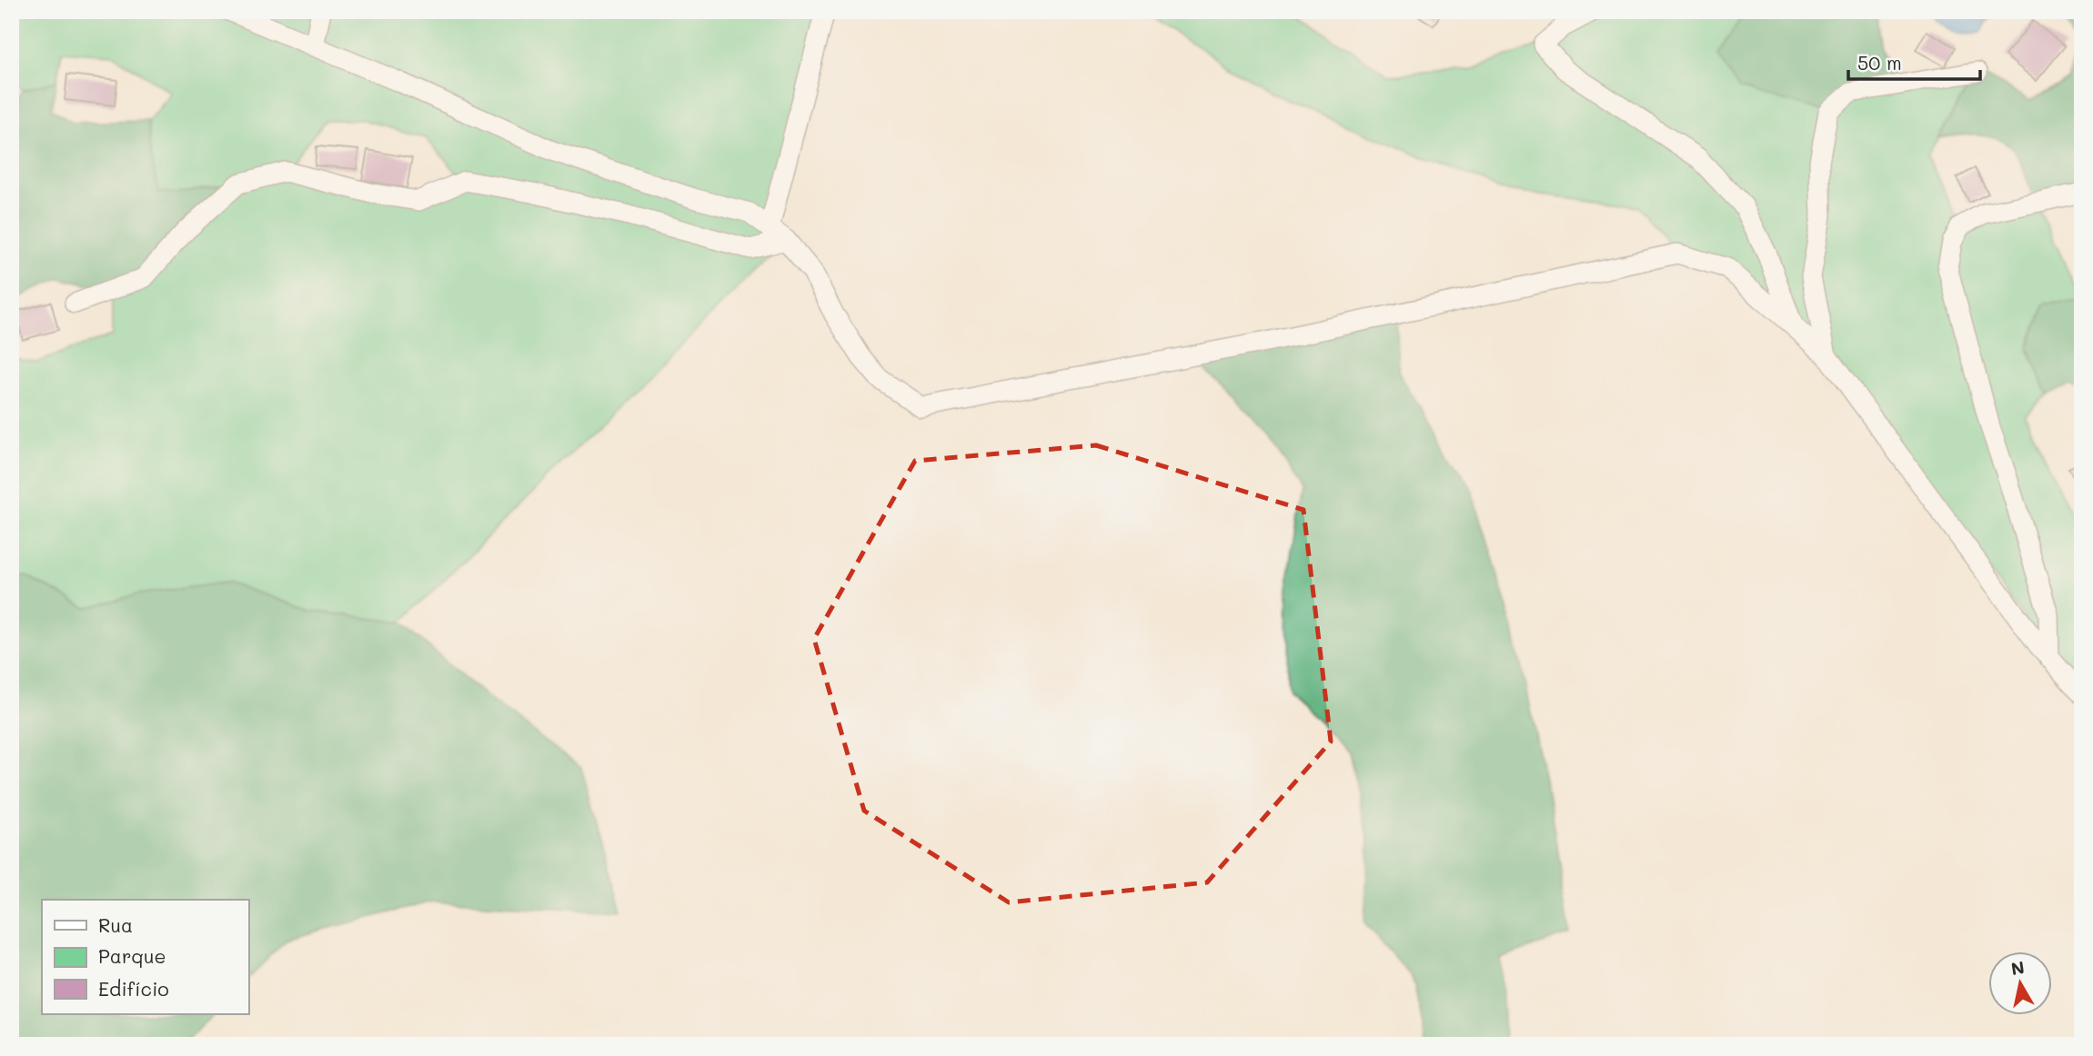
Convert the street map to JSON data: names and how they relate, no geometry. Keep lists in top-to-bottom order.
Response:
{
  "legend": ["Rua", "Parque", "Edifício"],
  "scale_bar": "50 m",
  "north": "top"
}
